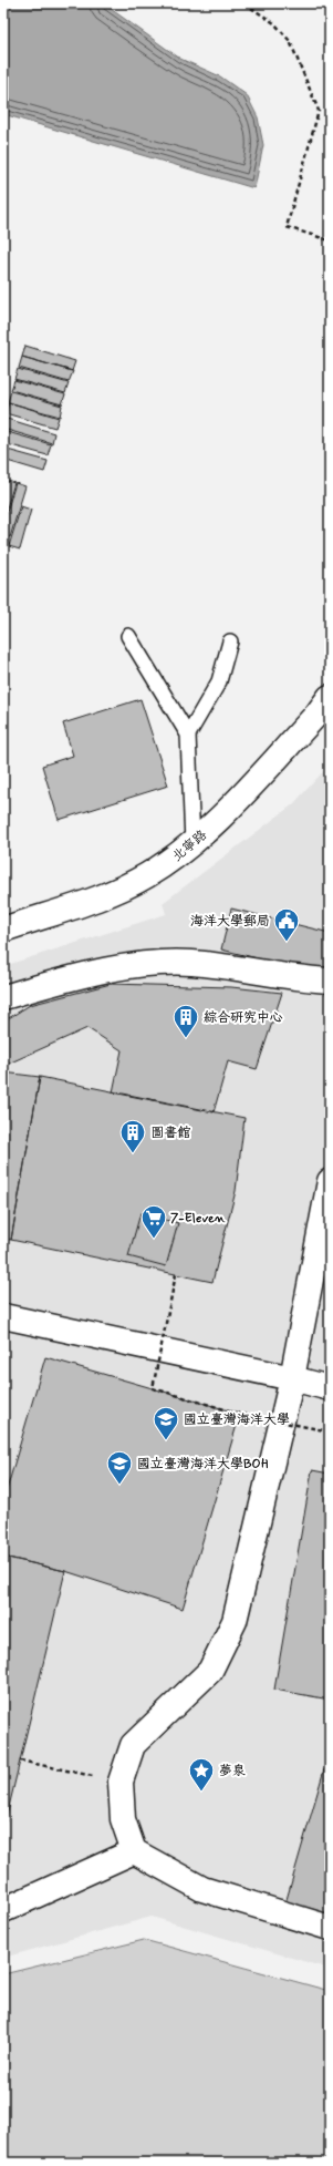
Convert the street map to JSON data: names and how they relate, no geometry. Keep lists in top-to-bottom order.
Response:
{
  "streets": {
    "street": ["北寧路"]
  },
  "places": {
    "public building": ["海洋大學郵局"],
    "building": ["綜合研究中心", "圖書館"],
    "supermarket": ["7-Eleven"],
    "school or university": ["國立臺灣海洋大學", "國立臺灣海洋大學BOH"],
    "place": ["夢泉"]
  }
}
